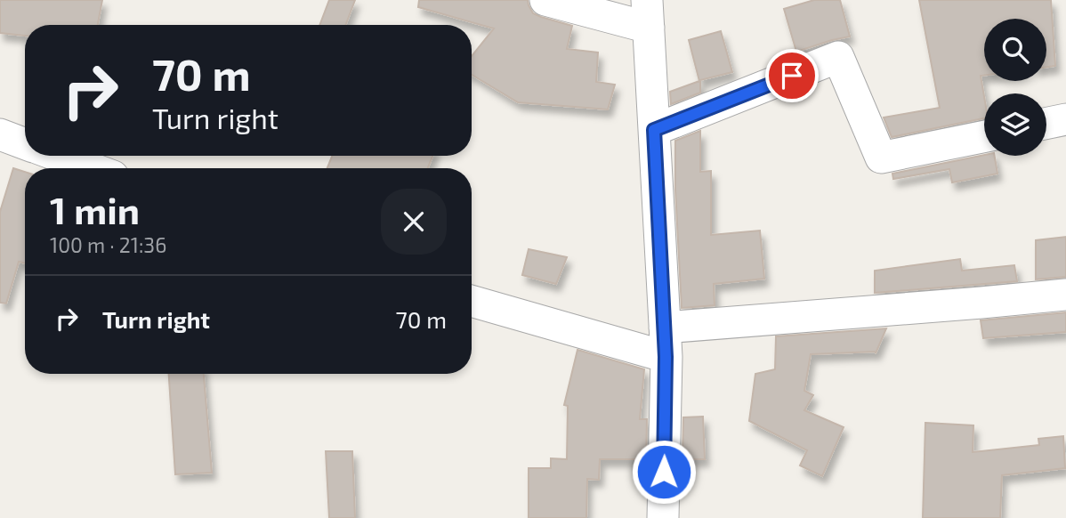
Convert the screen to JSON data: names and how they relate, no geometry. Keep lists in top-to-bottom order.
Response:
{
  "page": {
    "turn": ["70 m", "Turn right"],
    "heading": ["1 min", "100 m · 21:36"],
    "list": [
      {
        "name": "Turn right",
        "value": "70 m"
      }
    ]
  }
}
